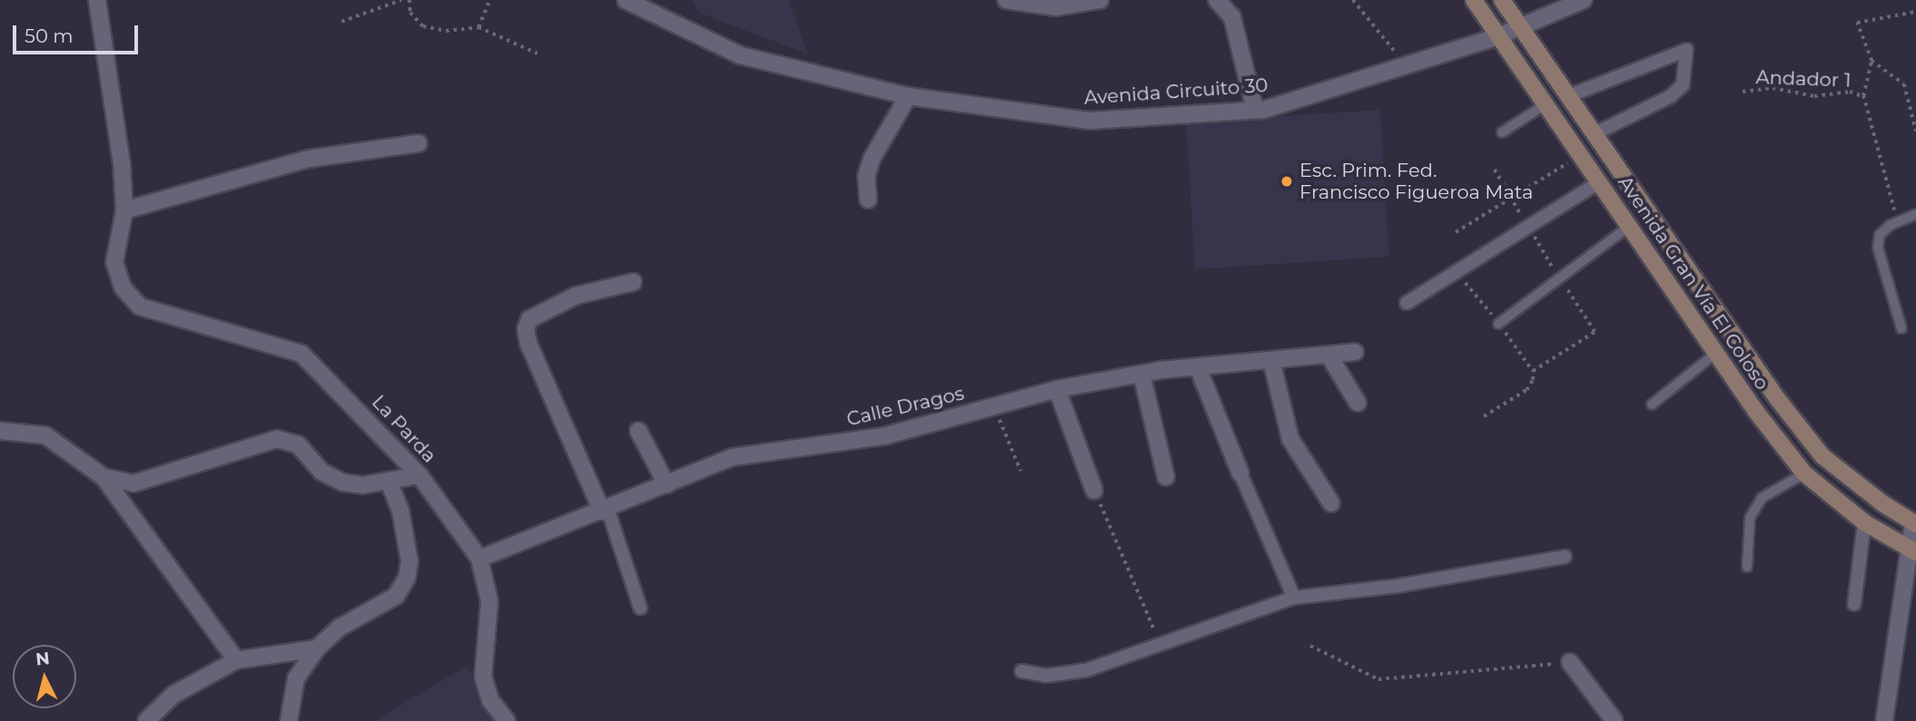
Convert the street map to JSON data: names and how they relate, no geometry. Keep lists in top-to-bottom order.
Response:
{
  "streets": {
    "main road": ["Avenida Gran Vía El Coloso"],
    "street": ["Avenida Circuito 30", "Calle Dragos", "La Parda"],
    "path": ["Andador 1"]
  },
  "crossings": [
    ["Avenida Circuito 30", "Avenida Gran Vía El Coloso"],
    ["Calle Dragos", "La Parda"]
  ],
  "places": ["Esc. Prim. Fed. Francisco Figueroa Mata"],
  "scale_bar": "50 m",
  "north": "top"
}
